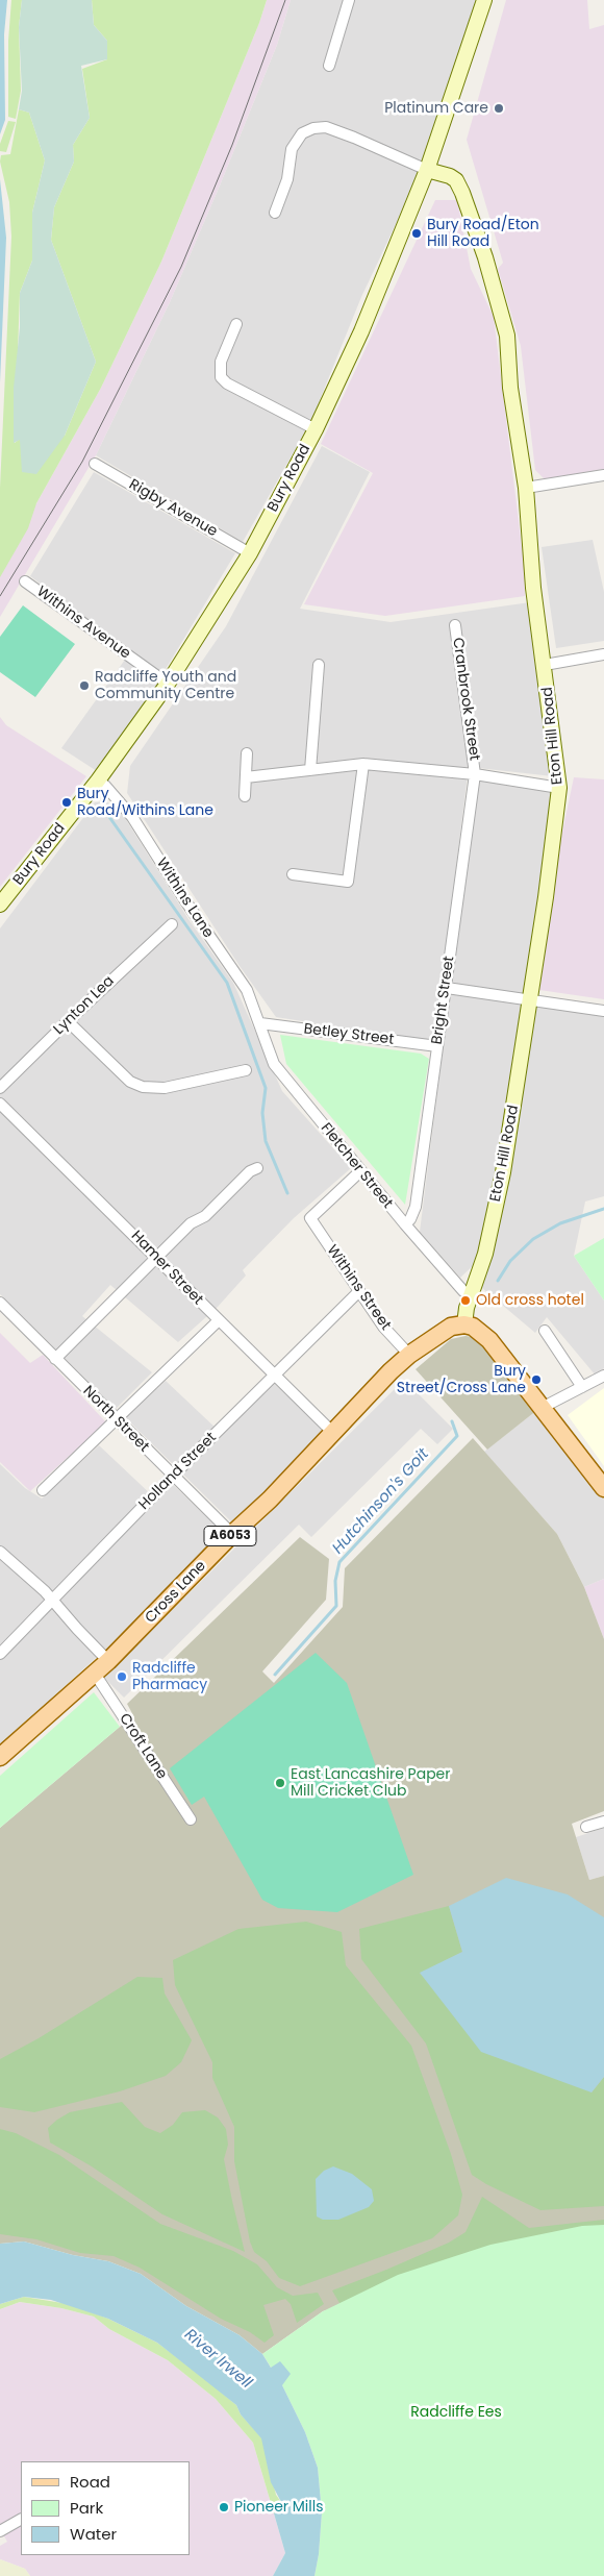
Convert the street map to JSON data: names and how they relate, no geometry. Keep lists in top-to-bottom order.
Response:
{
  "streets": {
    "main road": ["A6053", "Cross Lane"],
    "street": [
      "Bury Road",
      "Rigby Avenue",
      "Withins Avenue",
      "Cranbrook Street",
      "Eton Hill Road",
      "Withins Lane",
      "Bright Street",
      "Lynton Lea",
      "Betley Street",
      "Fletcher Street",
      "Hamer Street",
      "Withins Street",
      "North Street",
      "Holland Street",
      "Croft Lane"
    ]
  },
  "crossings": [
    ["Bury Road", "Rigby Avenue"],
    ["Bury Road", "Withins Avenue"],
    ["Bury Road", "Eton Hill Road"],
    ["Bury Road", "Withins Lane"],
    ["Cranbrook Street", "Bright Street"],
    ["Eton Hill Road", "Fletcher Street"],
    ["Eton Hill Road", "Cross Lane"],
    ["Withins Lane", "Betley Street"],
    ["Withins Lane", "Fletcher Street"],
    ["Bright Street", "Betley Street"],
    ["Bright Street", "Fletcher Street"],
    ["Betley Street", "Fletcher Street"],
    ["Fletcher Street", "Withins Street"],
    ["Hamer Street", "Holland Street"],
    ["Hamer Street", "Cross Lane"],
    ["Withins Street", "Holland Street"],
    ["Withins Street", "Cross Lane"],
    ["North Street", "Holland Street"],
    ["North Street", "Cross Lane"],
    ["Cross Lane", "Croft Lane"]
  ],
  "water": ["Hutchinson's Goit", "River Irwell"],
  "parks": ["Radcliffe Ees"],
  "places": [
    "Platinum Care",
    "Bury Road/Eton Hill Road",
    "Radcliffe Youth and Community Centre",
    "Bury Road/Withins Lane",
    "Old cross hotel",
    "Bury Street/Cross Lane",
    "Radcliffe Pharmacy",
    "East Lancashire Paper Mill Cricket Club",
    "Pioneer Mills"
  ],
  "legend": ["Road", "Park", "Water"]
}
